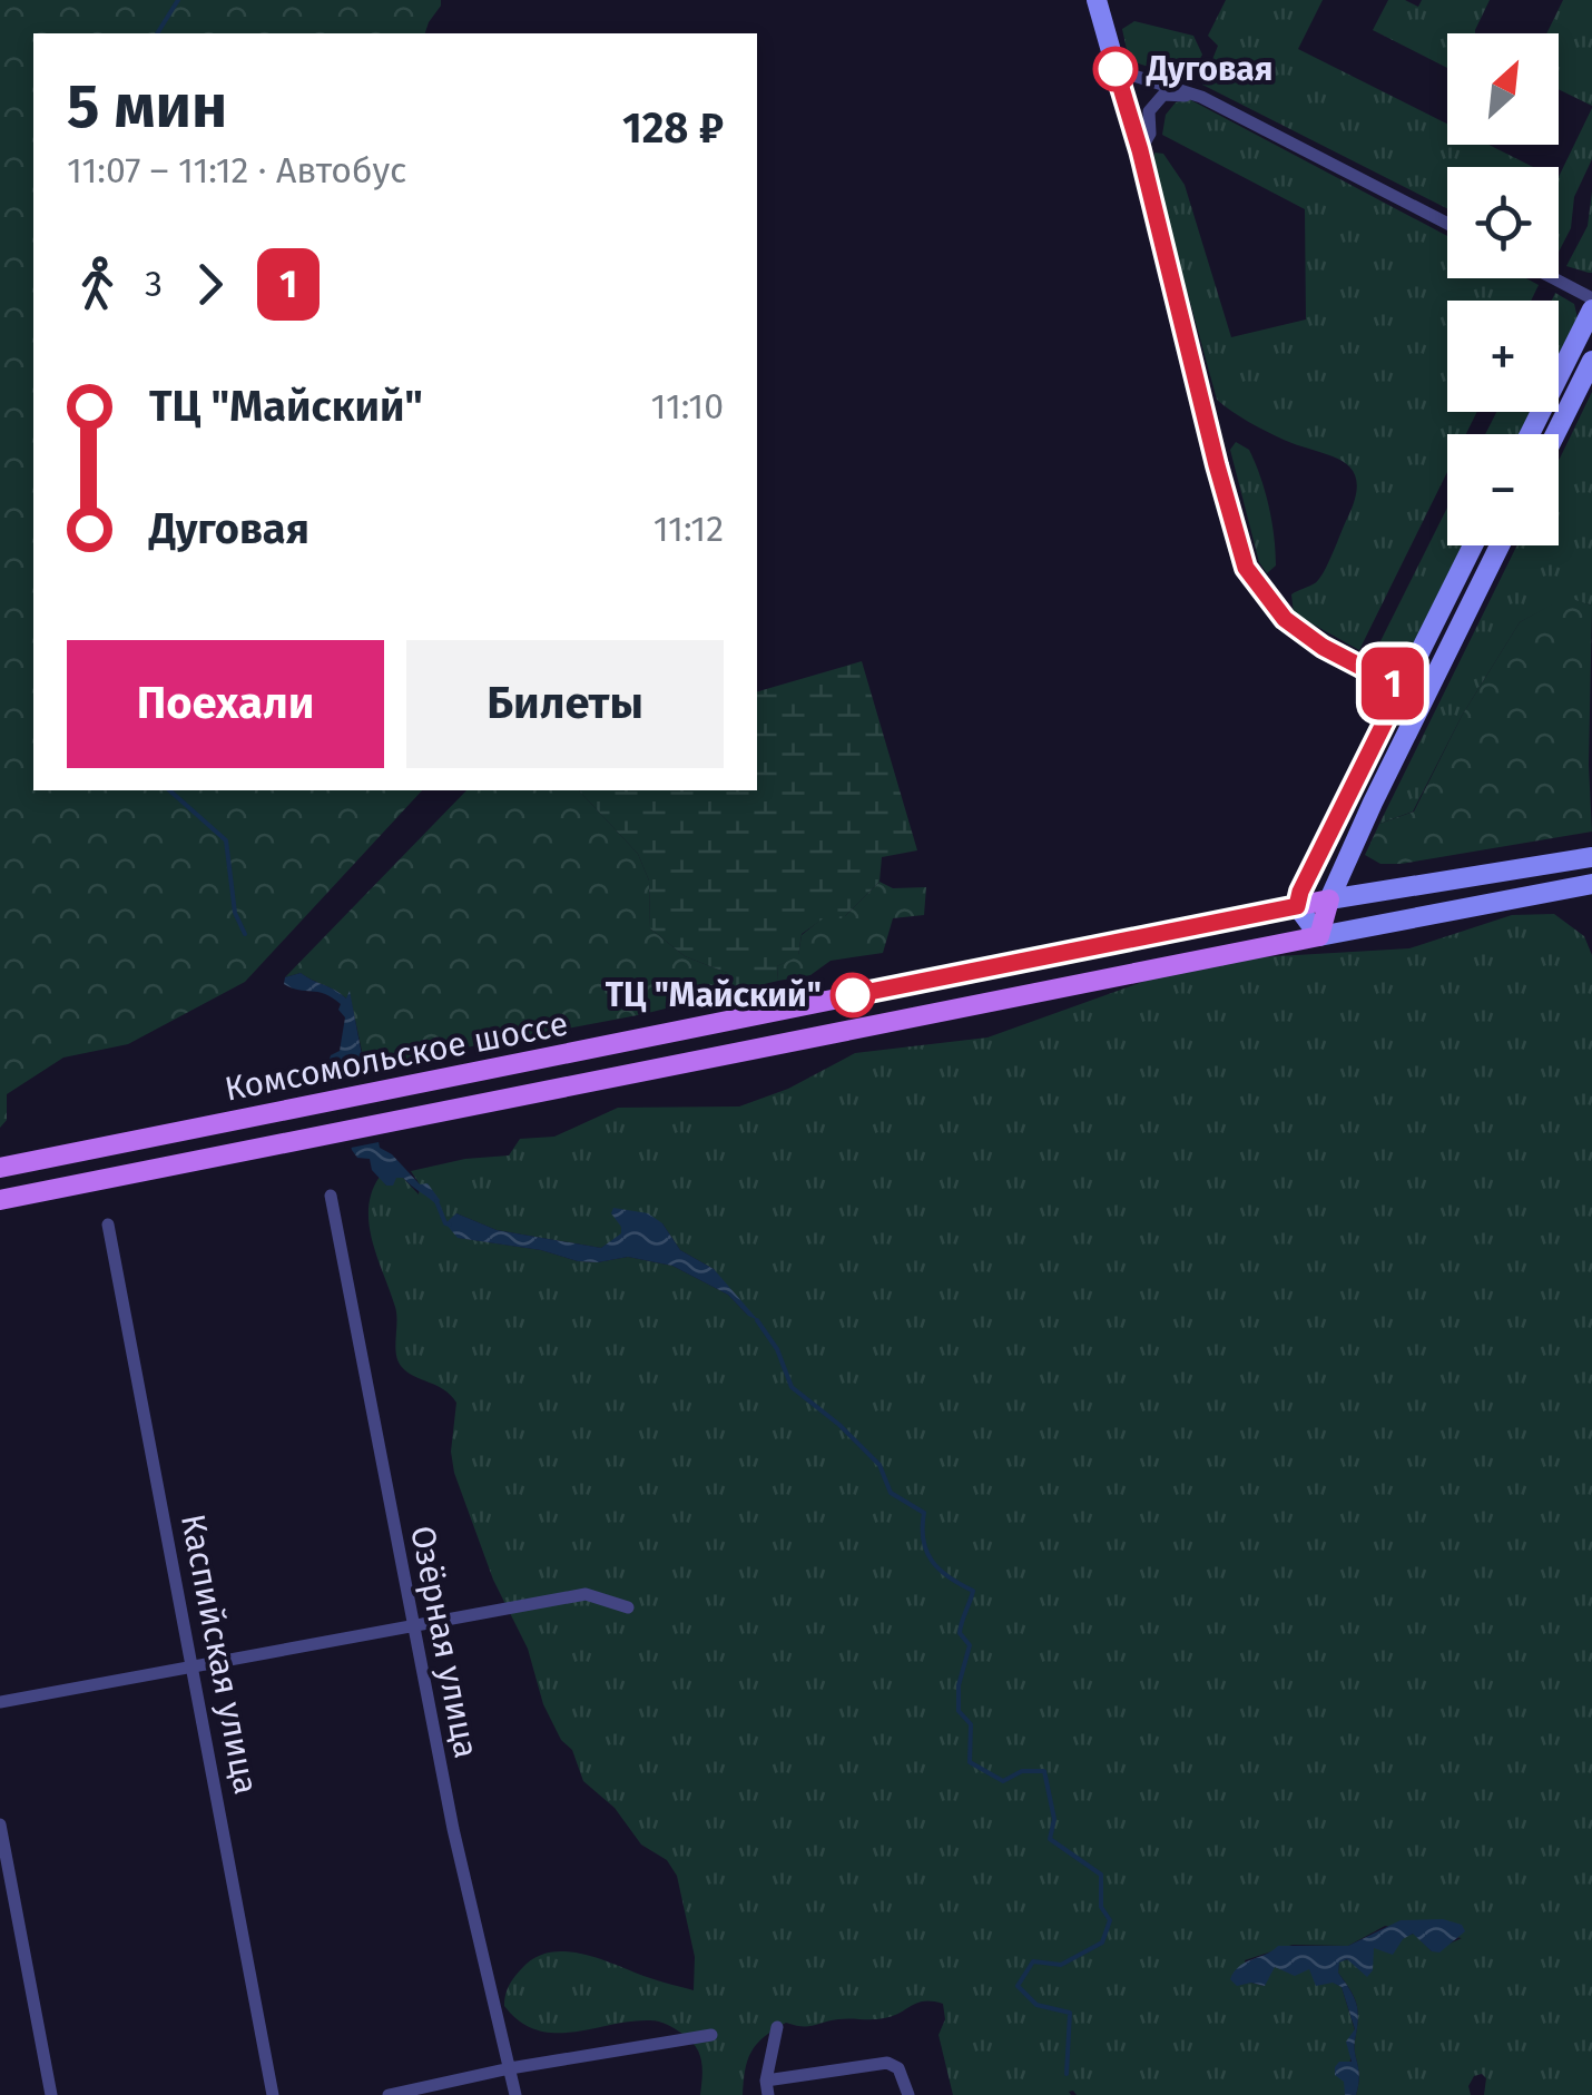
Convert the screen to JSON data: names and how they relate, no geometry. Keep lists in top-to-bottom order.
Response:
{
  "streets": {
    "main road": ["Комсомольское шоссе"],
    "street": ["Озёрная улица", "Каспийская улица"]
  },
  "places": ["Дуговая", "ТЦ \"Майский\""],
  "lines": ["bus line 1"],
  "north": "top right",
  "page": {
    "on_map": "1",
    "map_buttons": ["+", "−"],
    "heading": ["5 мин", "11:07 – 11:12 · Автобус", "128 ₽"],
    "legs": ["3", "1"],
    "list": [
      {
        "name": "ТЦ \"Майский\"",
        "value": "11:10"
      },
      {
        "name": "Дуговая",
        "value": "11:12"
      }
    ],
    "buttons": ["Поехали", "Билеты"]
  }
}
